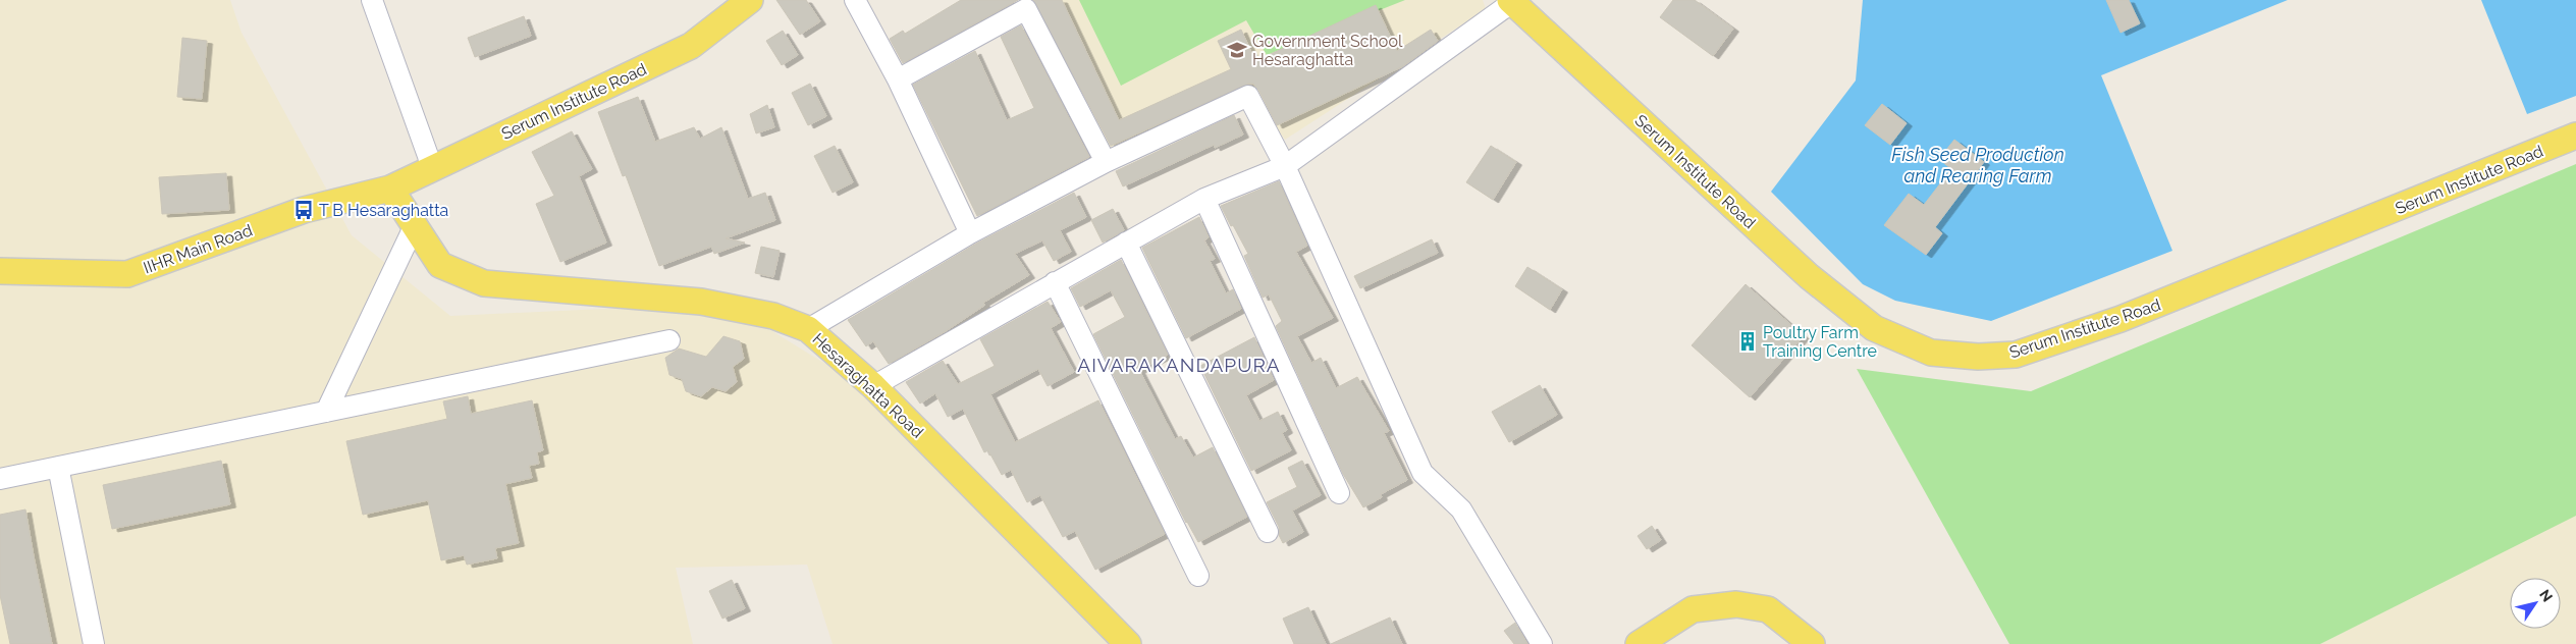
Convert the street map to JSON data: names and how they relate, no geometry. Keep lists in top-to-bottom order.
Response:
{
  "streets": {
    "main road": ["Serum Institute Road", "IIHR Main Road", "Hesaraghatta Road"]
  },
  "crossings": [
    ["Serum Institute Road", "IIHR Main Road"],
    ["Serum Institute Road", "Hesaraghatta Road"],
    ["IIHR Main Road", "Hesaraghatta Road"]
  ],
  "districts": ["AIVARAKANDAPURA"],
  "water": ["Fish Seed Production and Rearing Farm"],
  "places": {
    "school or university": ["Government School Hesaraghatta"],
    "bus stop": ["T B Hesaraghatta"],
    "building": ["Poultry Farm Training Centre"]
  },
  "north": "top right"
}
